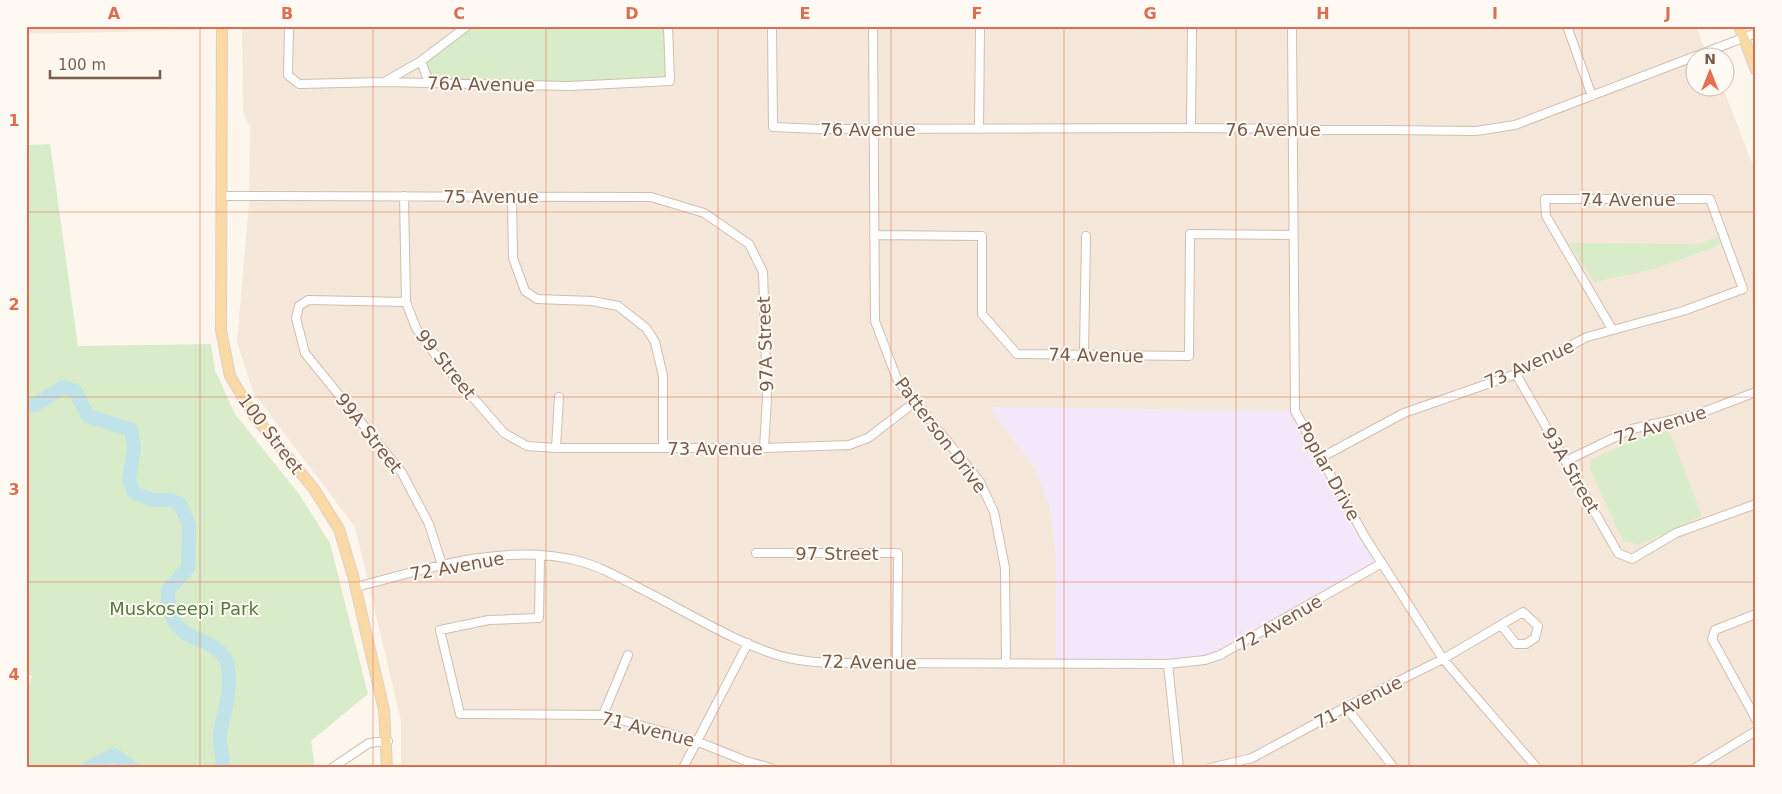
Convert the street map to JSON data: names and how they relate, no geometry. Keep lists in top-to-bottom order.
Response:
{
  "streets": {
    "main road": ["100 Street"],
    "street": [
      "76A Avenue",
      "76 Avenue",
      "75 Avenue",
      "74 Avenue",
      "97A Street",
      "99 Street",
      "73 Avenue",
      "72 Avenue",
      "99A Street",
      "Patterson Drive",
      "93A Street",
      "Poplar Drive",
      "97 Street",
      "71 Avenue"
    ]
  },
  "crossings": [
    ["76 Avenue", "Patterson Drive"],
    ["76 Avenue", "Poplar Drive"],
    ["75 Avenue", "97A Street"],
    ["75 Avenue", "99 Street"],
    ["75 Avenue", "100 Street"],
    ["74 Avenue", "73 Avenue"],
    ["74 Avenue", "Patterson Drive"],
    ["74 Avenue", "Poplar Drive"],
    ["97A Street", "73 Avenue"],
    ["99 Street", "73 Avenue"],
    ["99 Street", "99A Street"],
    ["73 Avenue", "Patterson Drive"],
    ["73 Avenue", "93A Street"],
    ["73 Avenue", "Poplar Drive"],
    ["72 Avenue", "99A Street"],
    ["72 Avenue", "100 Street"],
    ["72 Avenue", "Patterson Drive"],
    ["72 Avenue", "93A Street"],
    ["72 Avenue", "Poplar Drive"],
    ["72 Avenue", "97 Street"],
    ["72 Avenue", "71 Avenue"],
    ["Poplar Drive", "71 Avenue"]
  ],
  "parks": ["Muskoseepi Park"],
  "scale_bar": "100 m",
  "north": "top",
  "grid": {
    "columns": [
      "A",
      "B",
      "C",
      "D",
      "E",
      "F",
      "G",
      "H",
      "I",
      "J"
    ],
    "rows": [
      "1",
      "2",
      "3",
      "4"
    ]
  }
}
